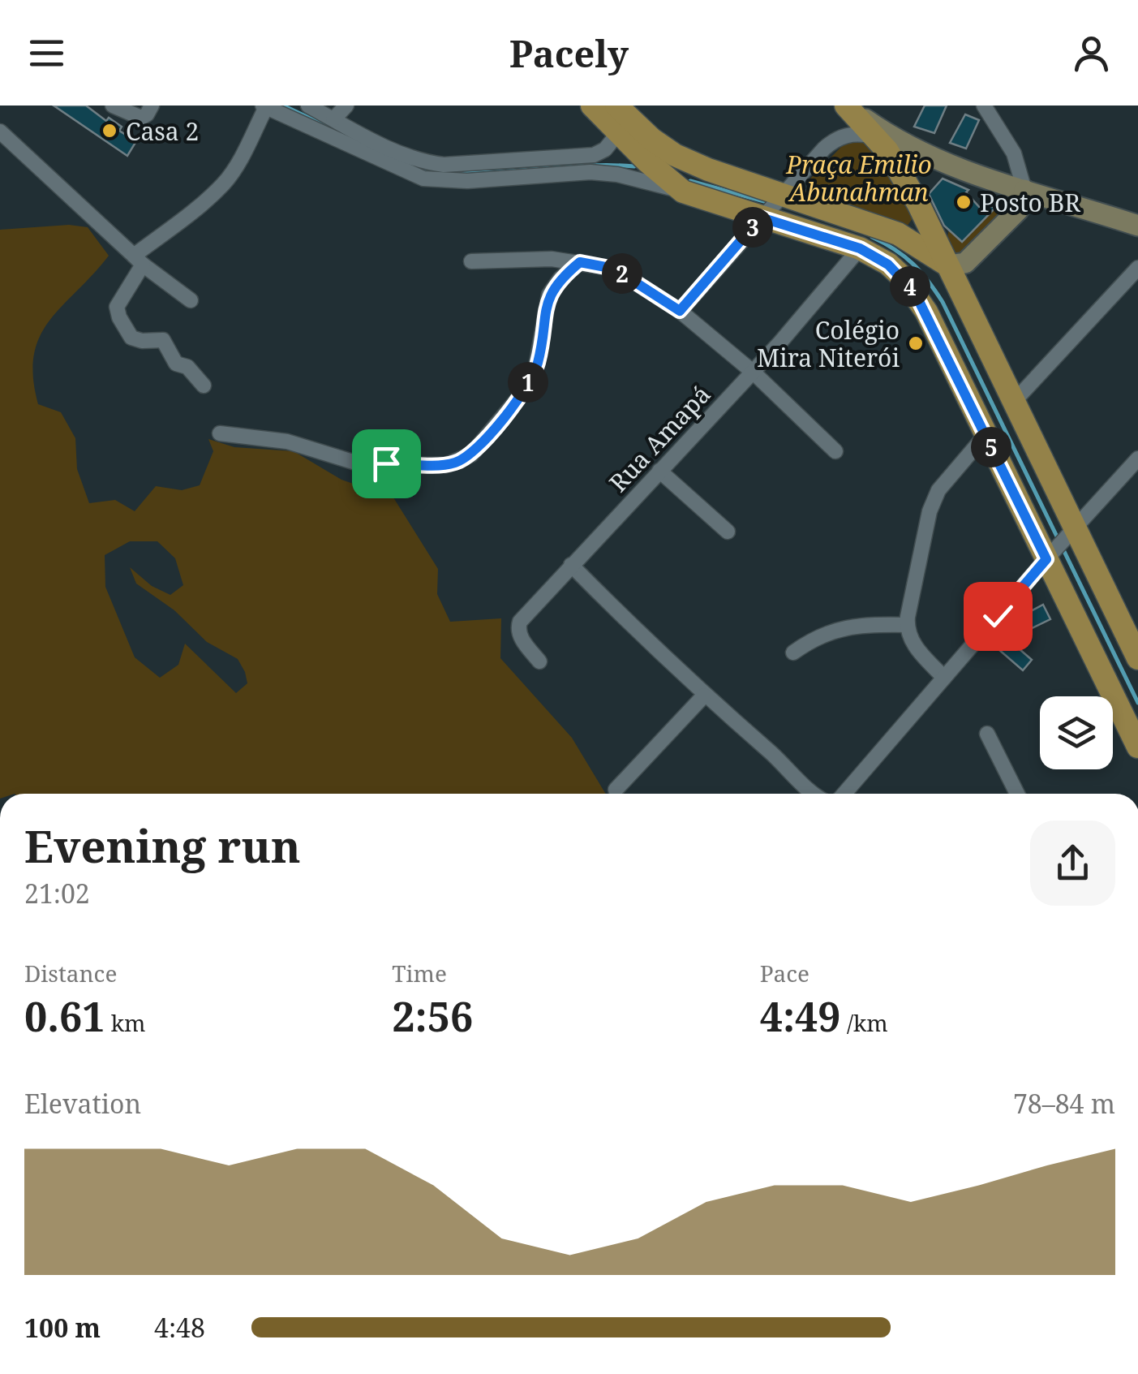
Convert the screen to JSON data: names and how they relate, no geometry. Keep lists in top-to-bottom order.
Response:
{
  "streets": {
    "street": ["Rua Amapá"]
  },
  "parks": ["Praça Emilio Abunahman"],
  "places": ["Casa 2", "Posto BR", "Colégio Mira Niterói"],
  "page": {
    "header": "Pacely",
    "pins": [
      "3",
      "2",
      "4",
      "1",
      "5"
    ],
    "heading": ["Evening run", "21:02"],
    "stats": [
      ["Distance", "0.61 km"],
      ["Time", "2:56"],
      ["Pace", "4:49 /km"]
    ],
    "chart": ["Elevation", "78–84 m"],
    "list": [
      {
        "name": "100 m",
        "note": "4:48"
      }
    ]
  }
}
